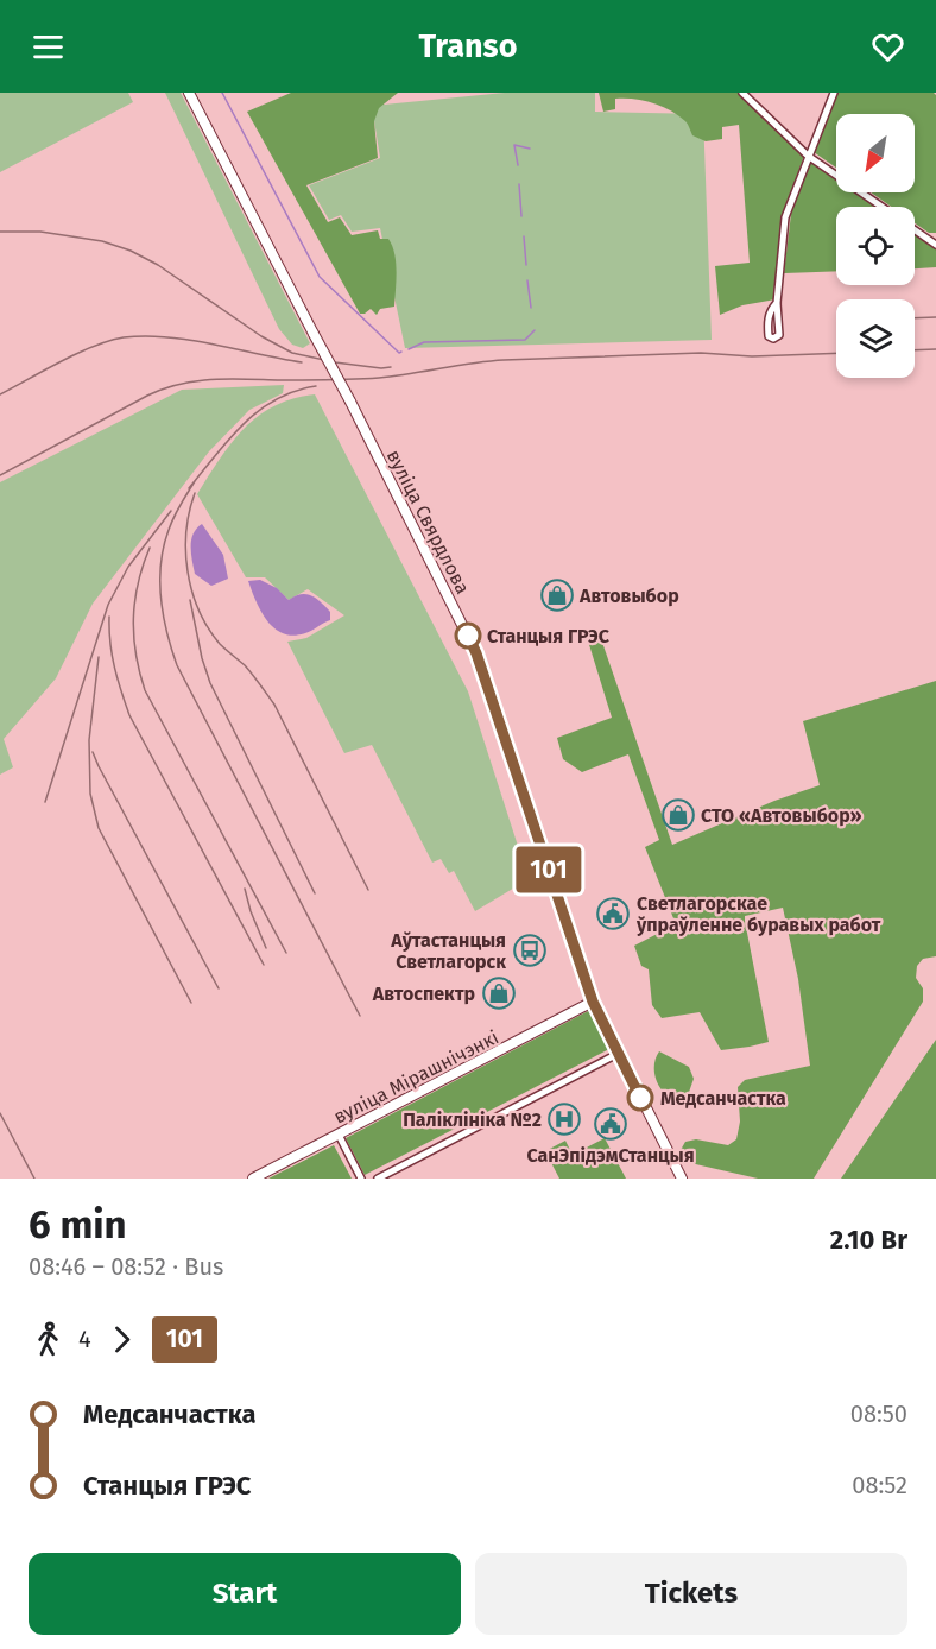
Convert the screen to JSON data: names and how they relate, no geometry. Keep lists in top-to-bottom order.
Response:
{
  "streets": {
    "main road": ["вуліца Свярдлова", "вуліца Мірашнічэнкі"]
  },
  "crossings": [
    ["вуліца Свярдлова", "вуліца Мірашнічэнкі"]
  ],
  "places": {
    "shop": ["Автовыбор", "СТО «Автовыбор»", "Автоспектр"],
    "other": ["Станцыя ГРЭС", "Медсанчастка"],
    "public building": ["Светлагорскае ўпраўленне буравых работ", "СанЭпідэмСтанцыя"],
    "bus stop": ["Аўтастанцыя Светлагорск"],
    "hospital": ["Паліклініка №2"]
  },
  "lines": ["bus line 101"],
  "north": "bottom left",
  "page": {
    "header": "Transo",
    "on_map": "101",
    "heading": ["6 min", "08:46 – 08:52 · Bus", "2.10 Br"],
    "legs": ["4", "101"],
    "list": [
      {
        "name": "Медсанчастка",
        "value": "08:50"
      },
      {
        "name": "Станцыя ГРЭС",
        "value": "08:52"
      }
    ],
    "buttons": ["Start", "Tickets"]
  }
}
